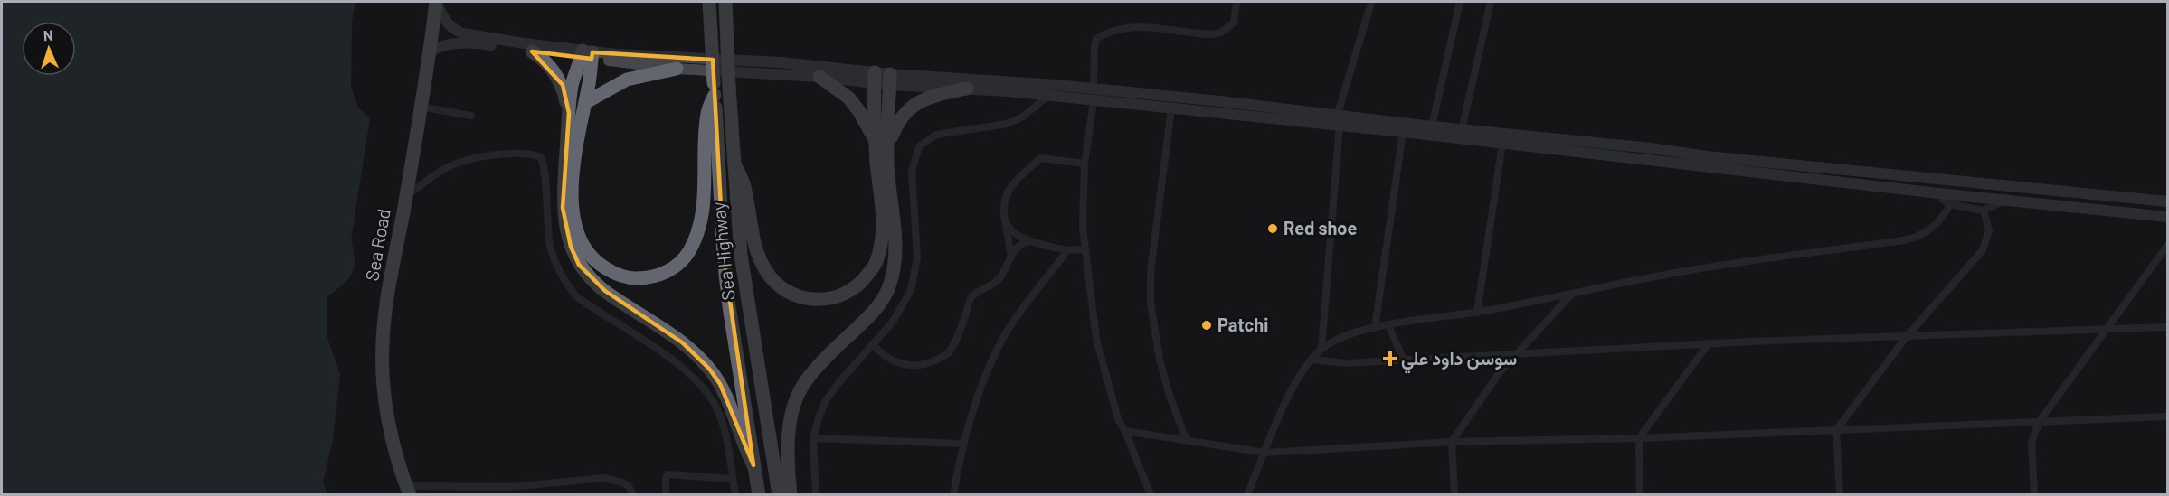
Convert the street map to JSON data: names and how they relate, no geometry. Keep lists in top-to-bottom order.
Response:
{
  "streets": {
    "highway": ["Sea Road", "Sea Highway"]
  },
  "places": {
    "other": ["Red shoe", "Patchi"],
    "health": ["سوسن داود علي"]
  },
  "north": "top"
}
